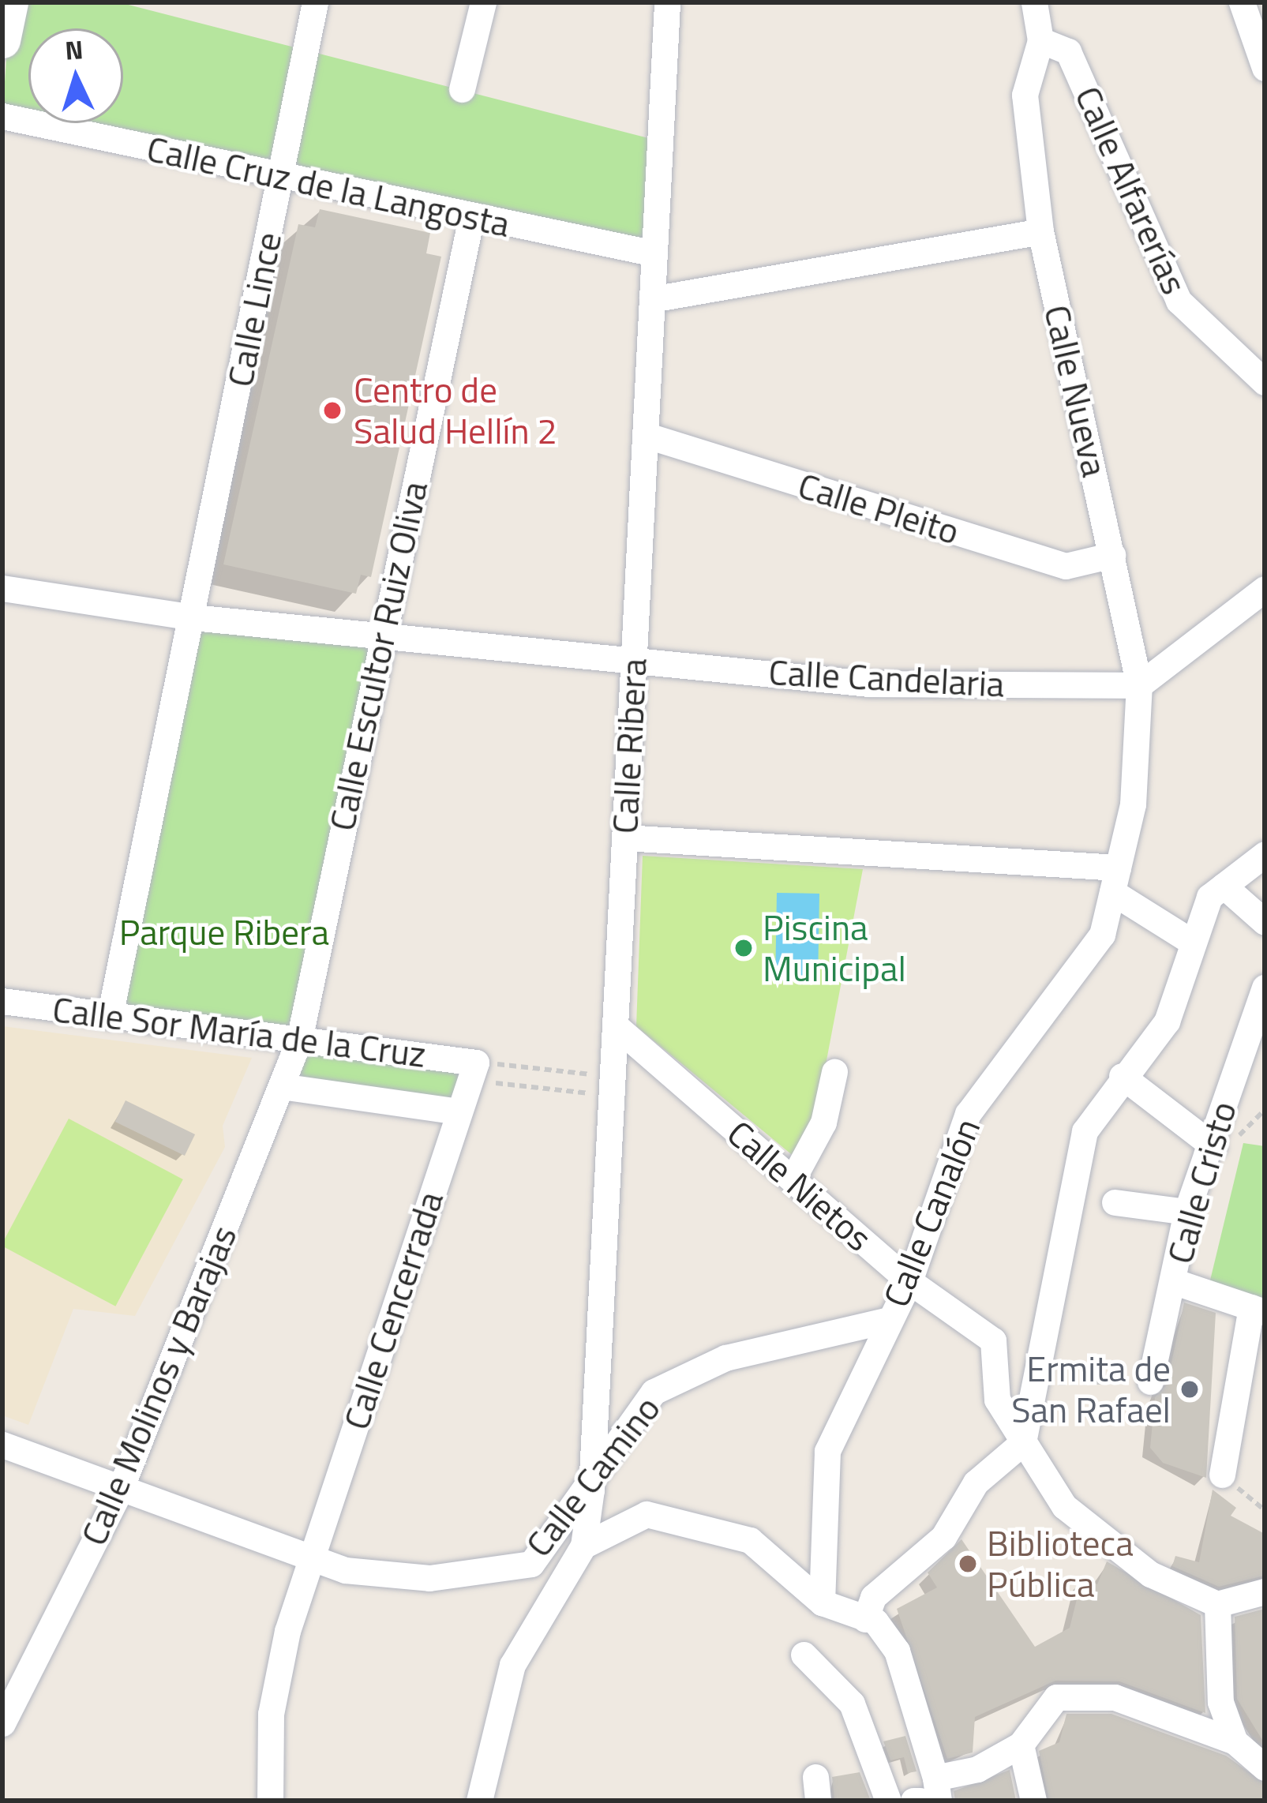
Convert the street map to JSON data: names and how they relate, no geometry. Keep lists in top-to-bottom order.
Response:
{
  "streets": {
    "street": [
      "Calle Cruz de la Langosta",
      "Calle Alfarerías",
      "Calle Lince",
      "Calle Nueva",
      "Calle Pleito",
      "Calle Escultor Ruiz Oliva",
      "Calle Candelaria",
      "Calle Ribera",
      "Calle Sor María de la Cruz",
      "Calle Cristo",
      "Calle Nietos",
      "Calle Canalón",
      "Calle Cencerrada",
      "Calle Molinos y Barajas",
      "Calle Camino"
    ]
  },
  "crossings": [
    ["Calle Cruz de la Langosta", "Calle Lince"],
    ["Calle Cruz de la Langosta", "Calle Escultor Ruiz Oliva"],
    ["Calle Cruz de la Langosta", "Calle Ribera"],
    ["Calle Alfarerías", "Calle Nueva"],
    ["Calle Lince", "Calle Candelaria"],
    ["Calle Lince", "Calle Sor María de la Cruz"],
    ["Calle Nueva", "Calle Pleito"],
    ["Calle Nueva", "Calle Candelaria"],
    ["Calle Nueva", "Calle Canalón"],
    ["Calle Pleito", "Calle Ribera"],
    ["Calle Escultor Ruiz Oliva", "Calle Candelaria"],
    ["Calle Escultor Ruiz Oliva", "Calle Sor María de la Cruz"],
    ["Calle Escultor Ruiz Oliva", "Calle Molinos y Barajas"],
    ["Calle Candelaria", "Calle Ribera"],
    ["Calle Candelaria", "Calle Canalón"],
    ["Calle Ribera", "Calle Nietos"],
    ["Calle Ribera", "Calle Camino"],
    ["Calle Sor María de la Cruz", "Calle Cencerrada"],
    ["Calle Sor María de la Cruz", "Calle Molinos y Barajas"],
    ["Calle Nietos", "Calle Canalón"],
    ["Calle Canalón", "Calle Camino"],
    ["Calle Cencerrada", "Calle Camino"],
    ["Calle Molinos y Barajas", "Calle Camino"]
  ],
  "parks": ["Parque Ribera"],
  "places": [
    "Centro de Salud Hellín 2",
    "Piscina Municipal",
    "Ermita de San Rafael",
    "Biblioteca Pública"
  ],
  "north": "top"
}
